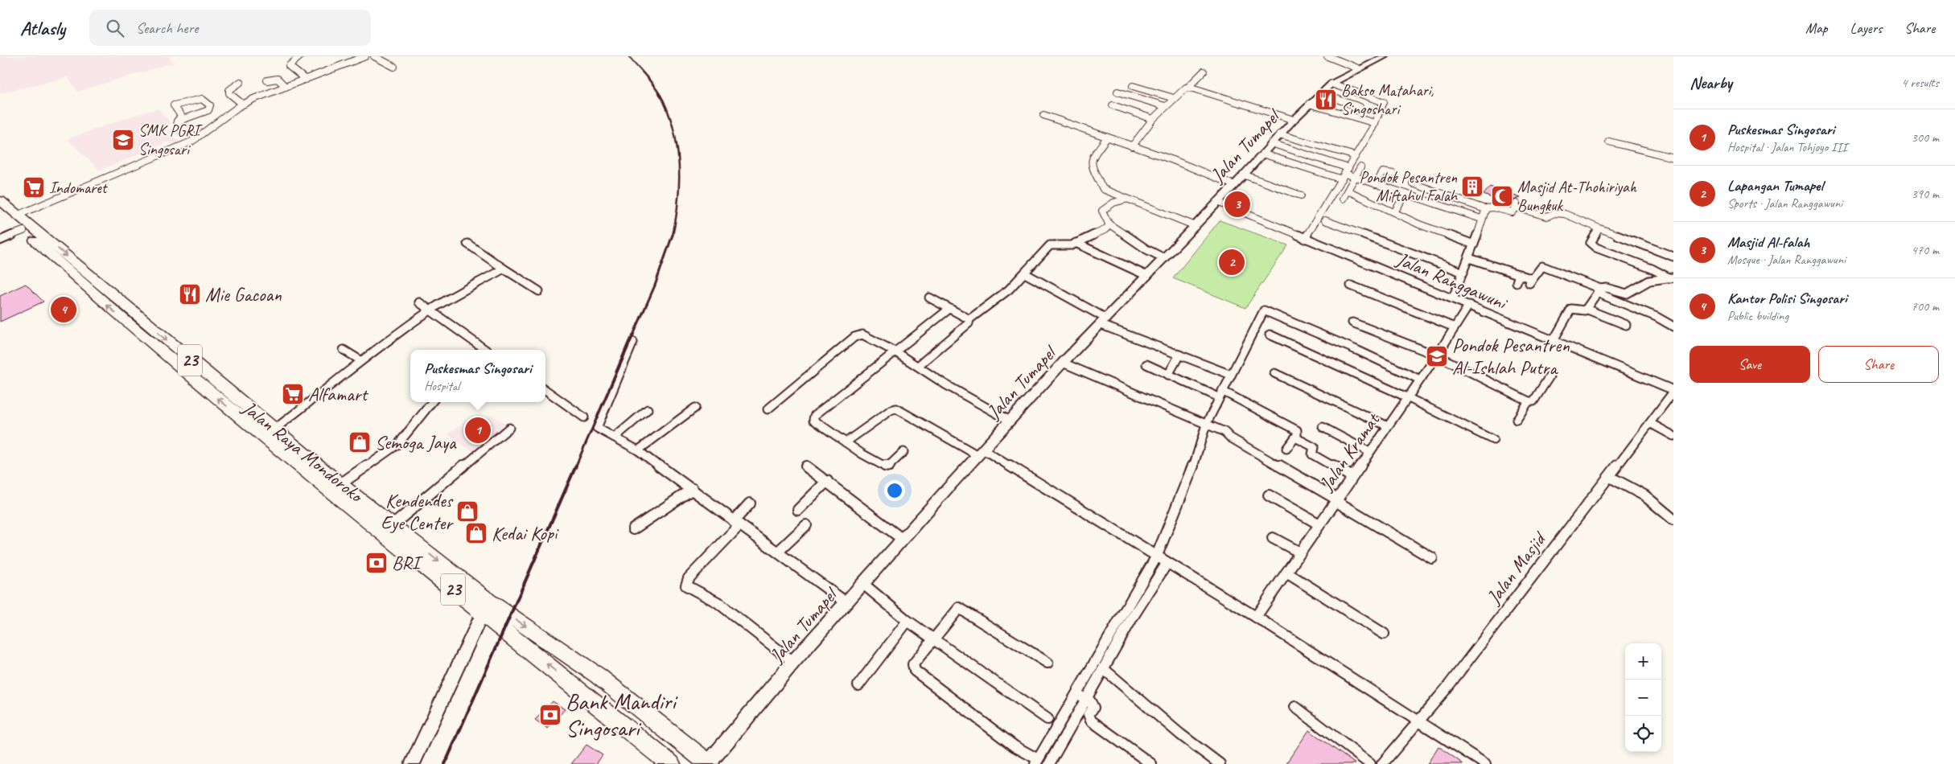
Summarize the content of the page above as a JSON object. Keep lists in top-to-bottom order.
{
  "streets": {
    "highway": ["23", "Jalan Raya Mondoroko"],
    "street": [
      "Jalan Tumapel",
      "Jalan Ranggawuni",
      "Jalan Kramat",
      "Jalan Masjid"
    ]
  },
  "crossings": [
    ["Jalan Tumapel", "Jalan Ranggawuni"],
    ["Jalan Tumapel", "Jalan Raya Mondoroko"],
    ["Jalan Ranggawuni", "Jalan Kramat"],
    ["Jalan Ranggawuni", "Jalan Masjid"]
  ],
  "places": {
    "restaurant": ["Bakso Matahari, Singoshari", "Mie Gacoan"],
    "school or university": ["SMK PGRI Singosari", "Pondok Pesantren Al-Ishlah Putra"],
    "building": ["Pondok Pesantren Miftahul Falah"],
    "supermarket": ["Indomaret", "Alfamart"],
    "mosque": ["Masjid At-Thohiriyah Bungkuk"],
    "shop": ["Semoga Jaya", "Kendendes Eye Center", "Kedai Kopi"],
    "bank": ["BRI", "Bank Mandiri Singosari"]
  },
  "page": {
    "header": "Atlasly",
    "search": "Search here",
    "nav": ["Map", "Layers", "Share"],
    "heading": ["Nearby", "4 results"],
    "list": [
      {
        "mark": "1",
        "name": "Puskesmas Singosari",
        "note": "Hospital · Jalan Tohjoyo III",
        "value": "300 m"
      },
      {
        "mark": "2",
        "name": "Lapangan Tumapel",
        "note": "Sports · Jalan Ranggawuni",
        "value": "390 m"
      },
      {
        "mark": "3",
        "name": "Masjid Al-falah",
        "note": "Mosque · Jalan Ranggawuni",
        "value": "470 m"
      },
      {
        "mark": "4",
        "name": "Kantor Polisi Singosari",
        "note": "Public building",
        "value": "700 m"
      }
    ],
    "pins": [
      "3",
      "2",
      "4",
      "1"
    ],
    "buttons": ["Save", "Share"],
    "popup": ["Puskesmas Singosari", "Hospital"],
    "map_buttons": ["+", "−"]
  }
}
